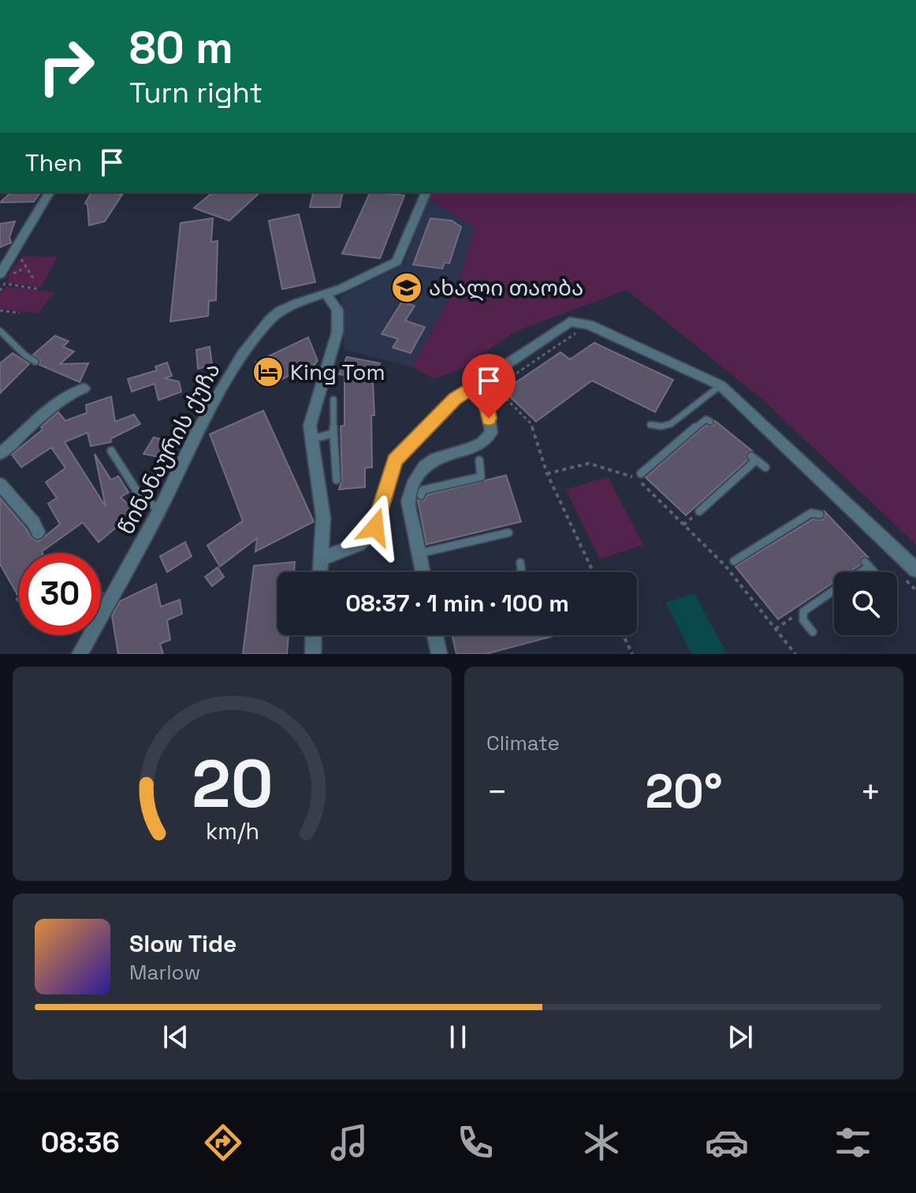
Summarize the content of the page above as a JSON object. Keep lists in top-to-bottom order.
{
  "streets": {
    "street": ["წინანაურის ქუჩა"]
  },
  "places": {
    "school or university": ["ახალი თაობა"],
    "hotel": ["King Tom"]
  },
  "page": {
    "turn": ["80 m", "Turn right"],
    "then": "Then",
    "limit": "30",
    "trip": "08:37 · 1 min · 100 m",
    "tile": "Climate",
    "heat": ["−", "20°", "+"],
    "song": ["Slow Tide", "Marlow"],
    "tabs": "08:36",
    "gauge": ["20", "km/h"]
  }
}
